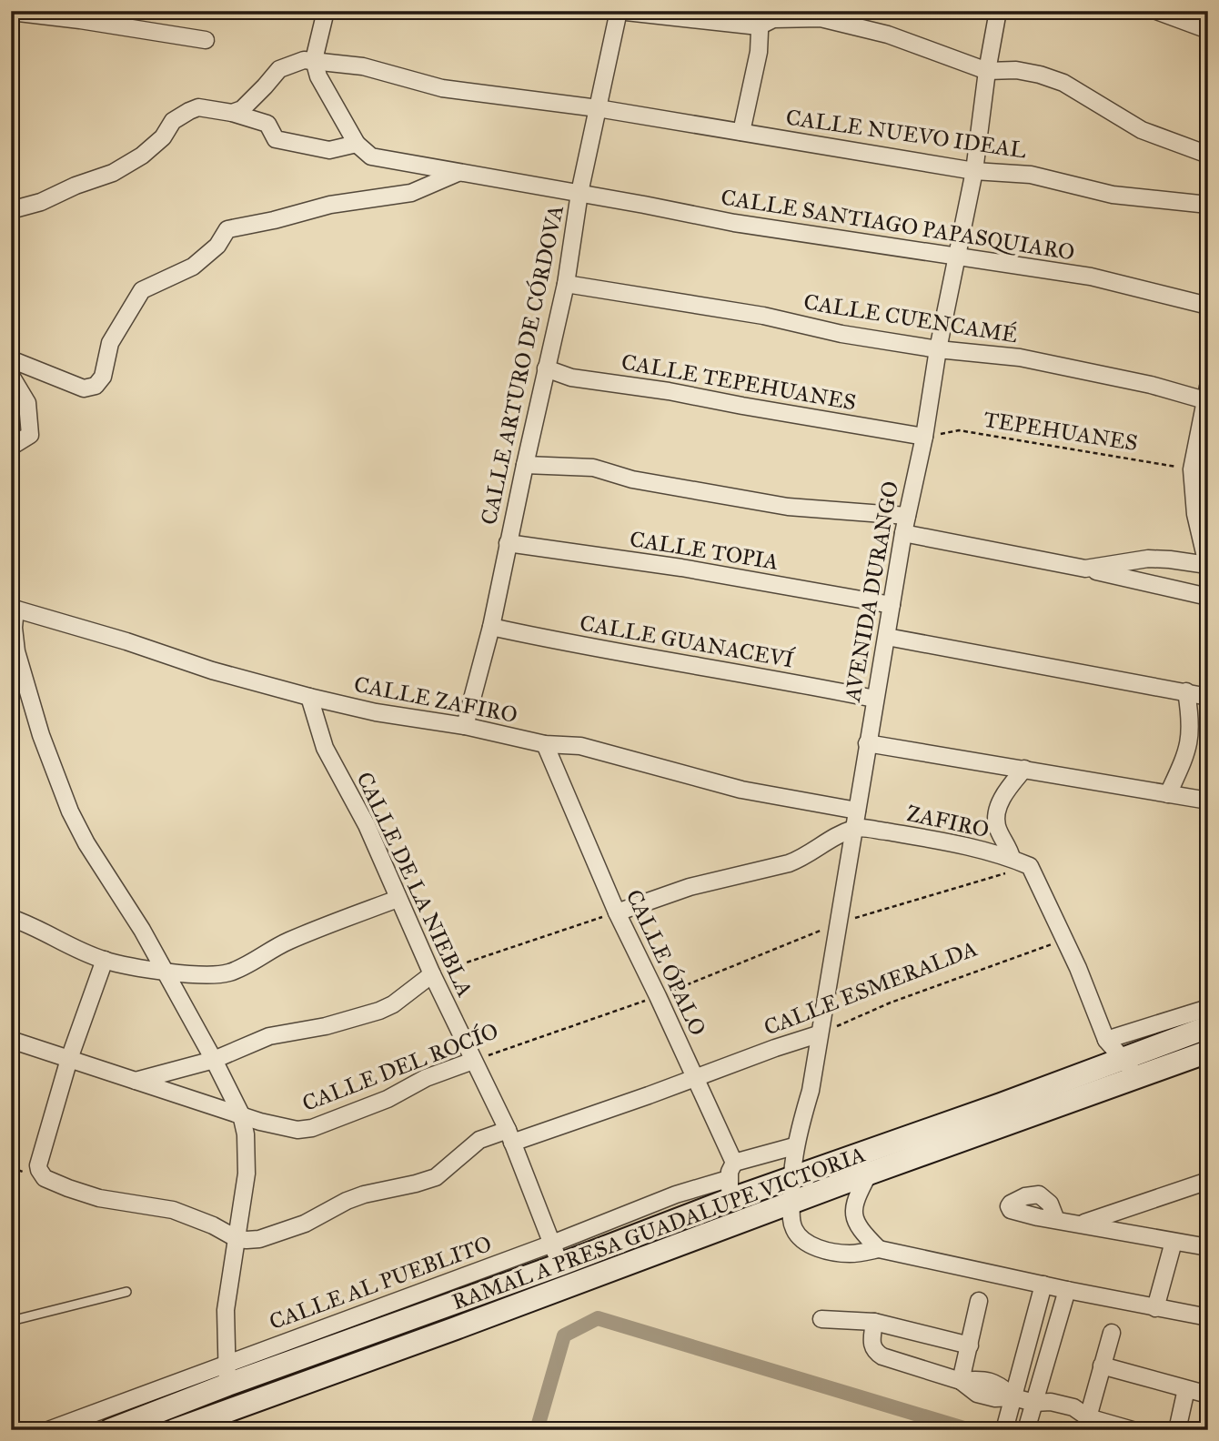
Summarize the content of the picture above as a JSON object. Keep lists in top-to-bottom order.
{
  "streets": {
    "main road": ["RAMAL A PRESA GUADALUPE VICTORIA"],
    "street": [
      "CALLE NUEVO IDEAL",
      "CALLE SANTIAGO PAPASQUIARO",
      "CALLE CUENCAMÉ",
      "CALLE ARTURO DE CÓRDOVA",
      "CALLE TEPEHUANES",
      "CALLE TOPIA",
      "AVENIDA DURANGO",
      "CALLE GUANACEVÍ",
      "CALLE ZAFIRO",
      "ZAFIRO",
      "CALLE DE LA NIEBLA",
      "CALLE ÓPALO",
      "CALLE ESMERALDA",
      "CALLE DEL ROCÍO",
      "CALLE AL PUEBLITO"
    ],
    "path": ["TEPEHUANES"]
  },
  "crossings": [
    ["CALLE NUEVO IDEAL", "CALLE ARTURO DE CÓRDOVA"],
    ["CALLE NUEVO IDEAL", "AVENIDA DURANGO"],
    ["CALLE SANTIAGO PAPASQUIARO", "CALLE ARTURO DE CÓRDOVA"],
    ["CALLE SANTIAGO PAPASQUIARO", "AVENIDA DURANGO"],
    ["CALLE CUENCAMÉ", "CALLE ARTURO DE CÓRDOVA"],
    ["CALLE CUENCAMÉ", "AVENIDA DURANGO"],
    ["CALLE ARTURO DE CÓRDOVA", "CALLE TEPEHUANES"],
    ["CALLE ARTURO DE CÓRDOVA", "CALLE TOPIA"],
    ["CALLE ARTURO DE CÓRDOVA", "CALLE GUANACEVÍ"],
    ["CALLE ARTURO DE CÓRDOVA", "CALLE ZAFIRO"],
    ["CALLE TEPEHUANES", "TEPEHUANES"],
    ["CALLE TEPEHUANES", "AVENIDA DURANGO"],
    ["TEPEHUANES", "AVENIDA DURANGO"],
    ["CALLE TOPIA", "AVENIDA DURANGO"],
    ["AVENIDA DURANGO", "CALLE GUANACEVÍ"],
    ["AVENIDA DURANGO", "CALLE ZAFIRO"],
    ["AVENIDA DURANGO", "ZAFIRO"],
    ["AVENIDA DURANGO", "CALLE ESMERALDA"],
    ["AVENIDA DURANGO", "RAMAL A PRESA GUADALUPE VICTORIA"],
    ["CALLE ZAFIRO", "CALLE DE LA NIEBLA"],
    ["CALLE ZAFIRO", "CALLE ÓPALO"],
    ["ZAFIRO", "CALLE ESMERALDA"],
    ["CALLE DE LA NIEBLA", "CALLE ESMERALDA"],
    ["CALLE DE LA NIEBLA", "CALLE DEL ROCÍO"],
    ["CALLE DE LA NIEBLA", "RAMAL A PRESA GUADALUPE VICTORIA"],
    ["CALLE DE LA NIEBLA", "CALLE AL PUEBLITO"],
    ["CALLE ÓPALO", "CALLE ESMERALDA"],
    ["CALLE ÓPALO", "CALLE DEL ROCÍO"],
    ["RAMAL A PRESA GUADALUPE VICTORIA", "CALLE AL PUEBLITO"]
  ]
}
